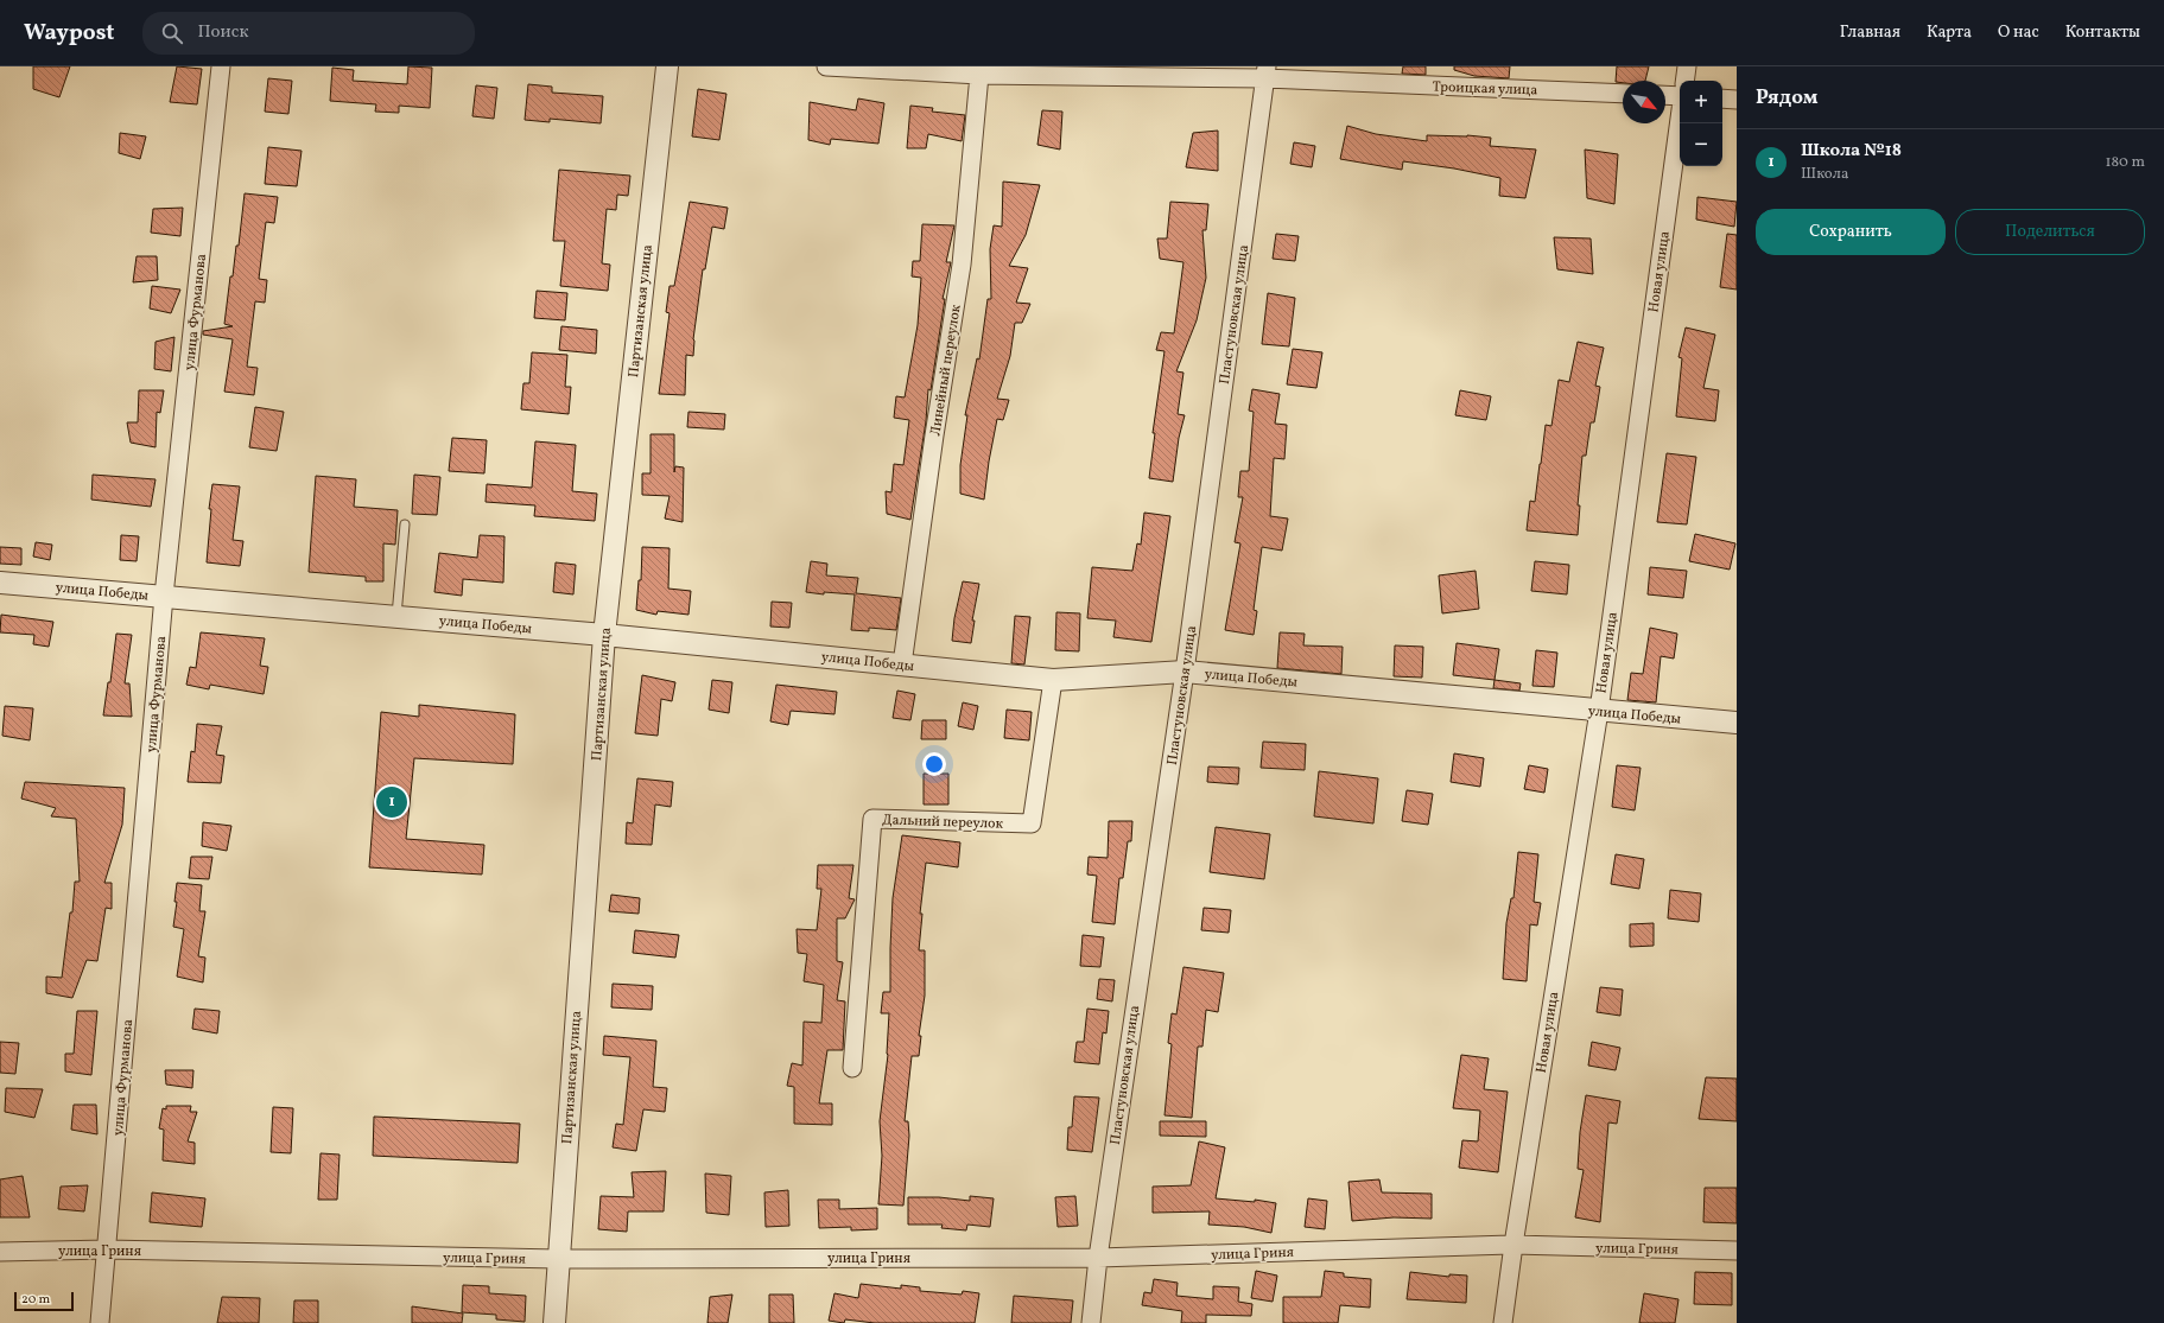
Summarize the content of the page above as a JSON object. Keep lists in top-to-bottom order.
{
  "streets": {
    "street": [
      "Троицкая улица",
      "Новая улица",
      "Партизанская улица",
      "улица Фурманова",
      "Пластуновская улица",
      "Линейный переулок",
      "улица Победы",
      "Дальний переулок",
      "улица Гриня"
    ]
  },
  "crossings": [
    ["Троицкая улица", "Пластуновская улица"],
    ["Троицкая улица", "Линейный переулок"],
    ["Новая улица", "улица Победы"],
    ["Новая улица", "улица Гриня"],
    ["Партизанская улица", "улица Победы"],
    ["Партизанская улица", "улица Гриня"],
    ["улица Фурманова", "улица Победы"],
    ["улица Фурманова", "улица Гриня"],
    ["Пластуновская улица", "улица Победы"],
    ["Пластуновская улица", "улица Гриня"],
    ["Линейный переулок", "улица Победы"],
    ["улица Победы", "Дальний переулок"]
  ],
  "scale_bar": "20 m",
  "north": "bottom right",
  "page": {
    "header": "Waypost",
    "search": "Поиск",
    "nav": [
      "Главная",
      "Карта",
      "О нас",
      "Контакты"
    ],
    "heading": "Рядом",
    "map_buttons": ["+", "−"],
    "list": [
      {
        "mark": "1",
        "name": "Школа №18",
        "note": "Школа",
        "value": "180 m"
      }
    ],
    "buttons": ["Сохранить", "Поделиться"],
    "pins": "1",
    "scale": "20 m"
  }
}
